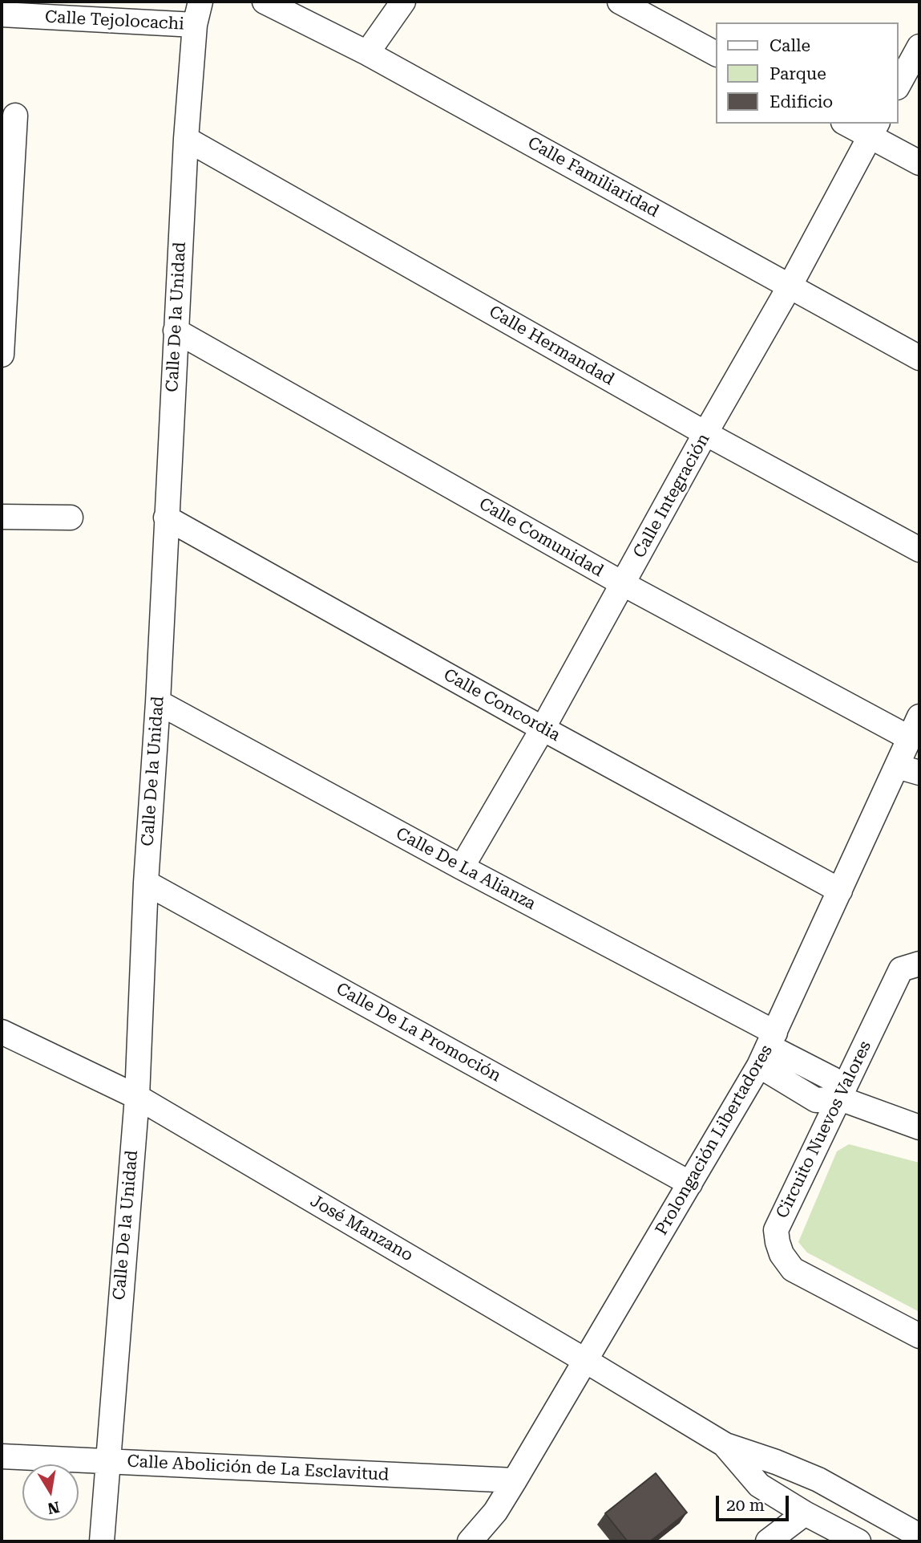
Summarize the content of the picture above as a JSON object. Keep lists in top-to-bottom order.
{
  "streets": {
    "street": [
      "Calle Tejolocachi",
      "Calle Familiaridad",
      "Calle De la Unidad",
      "Calle Hermandad",
      "Calle Integración",
      "Calle Comunidad",
      "Calle Concordia",
      "Calle De La Alianza",
      "Calle De La Promoción",
      "Circuito Nuevos Valores",
      "Prolongación Libertadores",
      "José Manzano",
      "Calle Abolición de La Esclavitud"
    ]
  },
  "crossings": [
    ["Calle Tejolocachi", "Calle De la Unidad"],
    ["Calle Familiaridad", "Calle Integración"],
    ["Calle De la Unidad", "Calle Hermandad"],
    ["Calle De la Unidad", "Calle Comunidad"],
    ["Calle De la Unidad", "Calle Concordia"],
    ["Calle De la Unidad", "Calle De La Alianza"],
    ["Calle De la Unidad", "Calle De La Promoción"],
    ["Calle De la Unidad", "José Manzano"],
    ["Calle De la Unidad", "Calle Abolición de La Esclavitud"],
    ["Calle Hermandad", "Calle Integración"],
    ["Calle Integración", "Calle Comunidad"],
    ["Calle Integración", "Calle Concordia"],
    ["Calle Integración", "Calle De La Alianza"],
    ["Calle Comunidad", "Prolongación Libertadores"],
    ["Calle Concordia", "Prolongación Libertadores"],
    ["Calle De La Alianza", "Circuito Nuevos Valores"],
    ["Calle De La Alianza", "Prolongación Libertadores"],
    ["Calle De La Promoción", "Prolongación Libertadores"],
    ["Prolongación Libertadores", "José Manzano"],
    ["Prolongación Libertadores", "Calle Abolición de La Esclavitud"]
  ],
  "legend": ["Calle", "Parque", "Edificio"],
  "scale_bar": "20 m",
  "north": "bottom"
}
